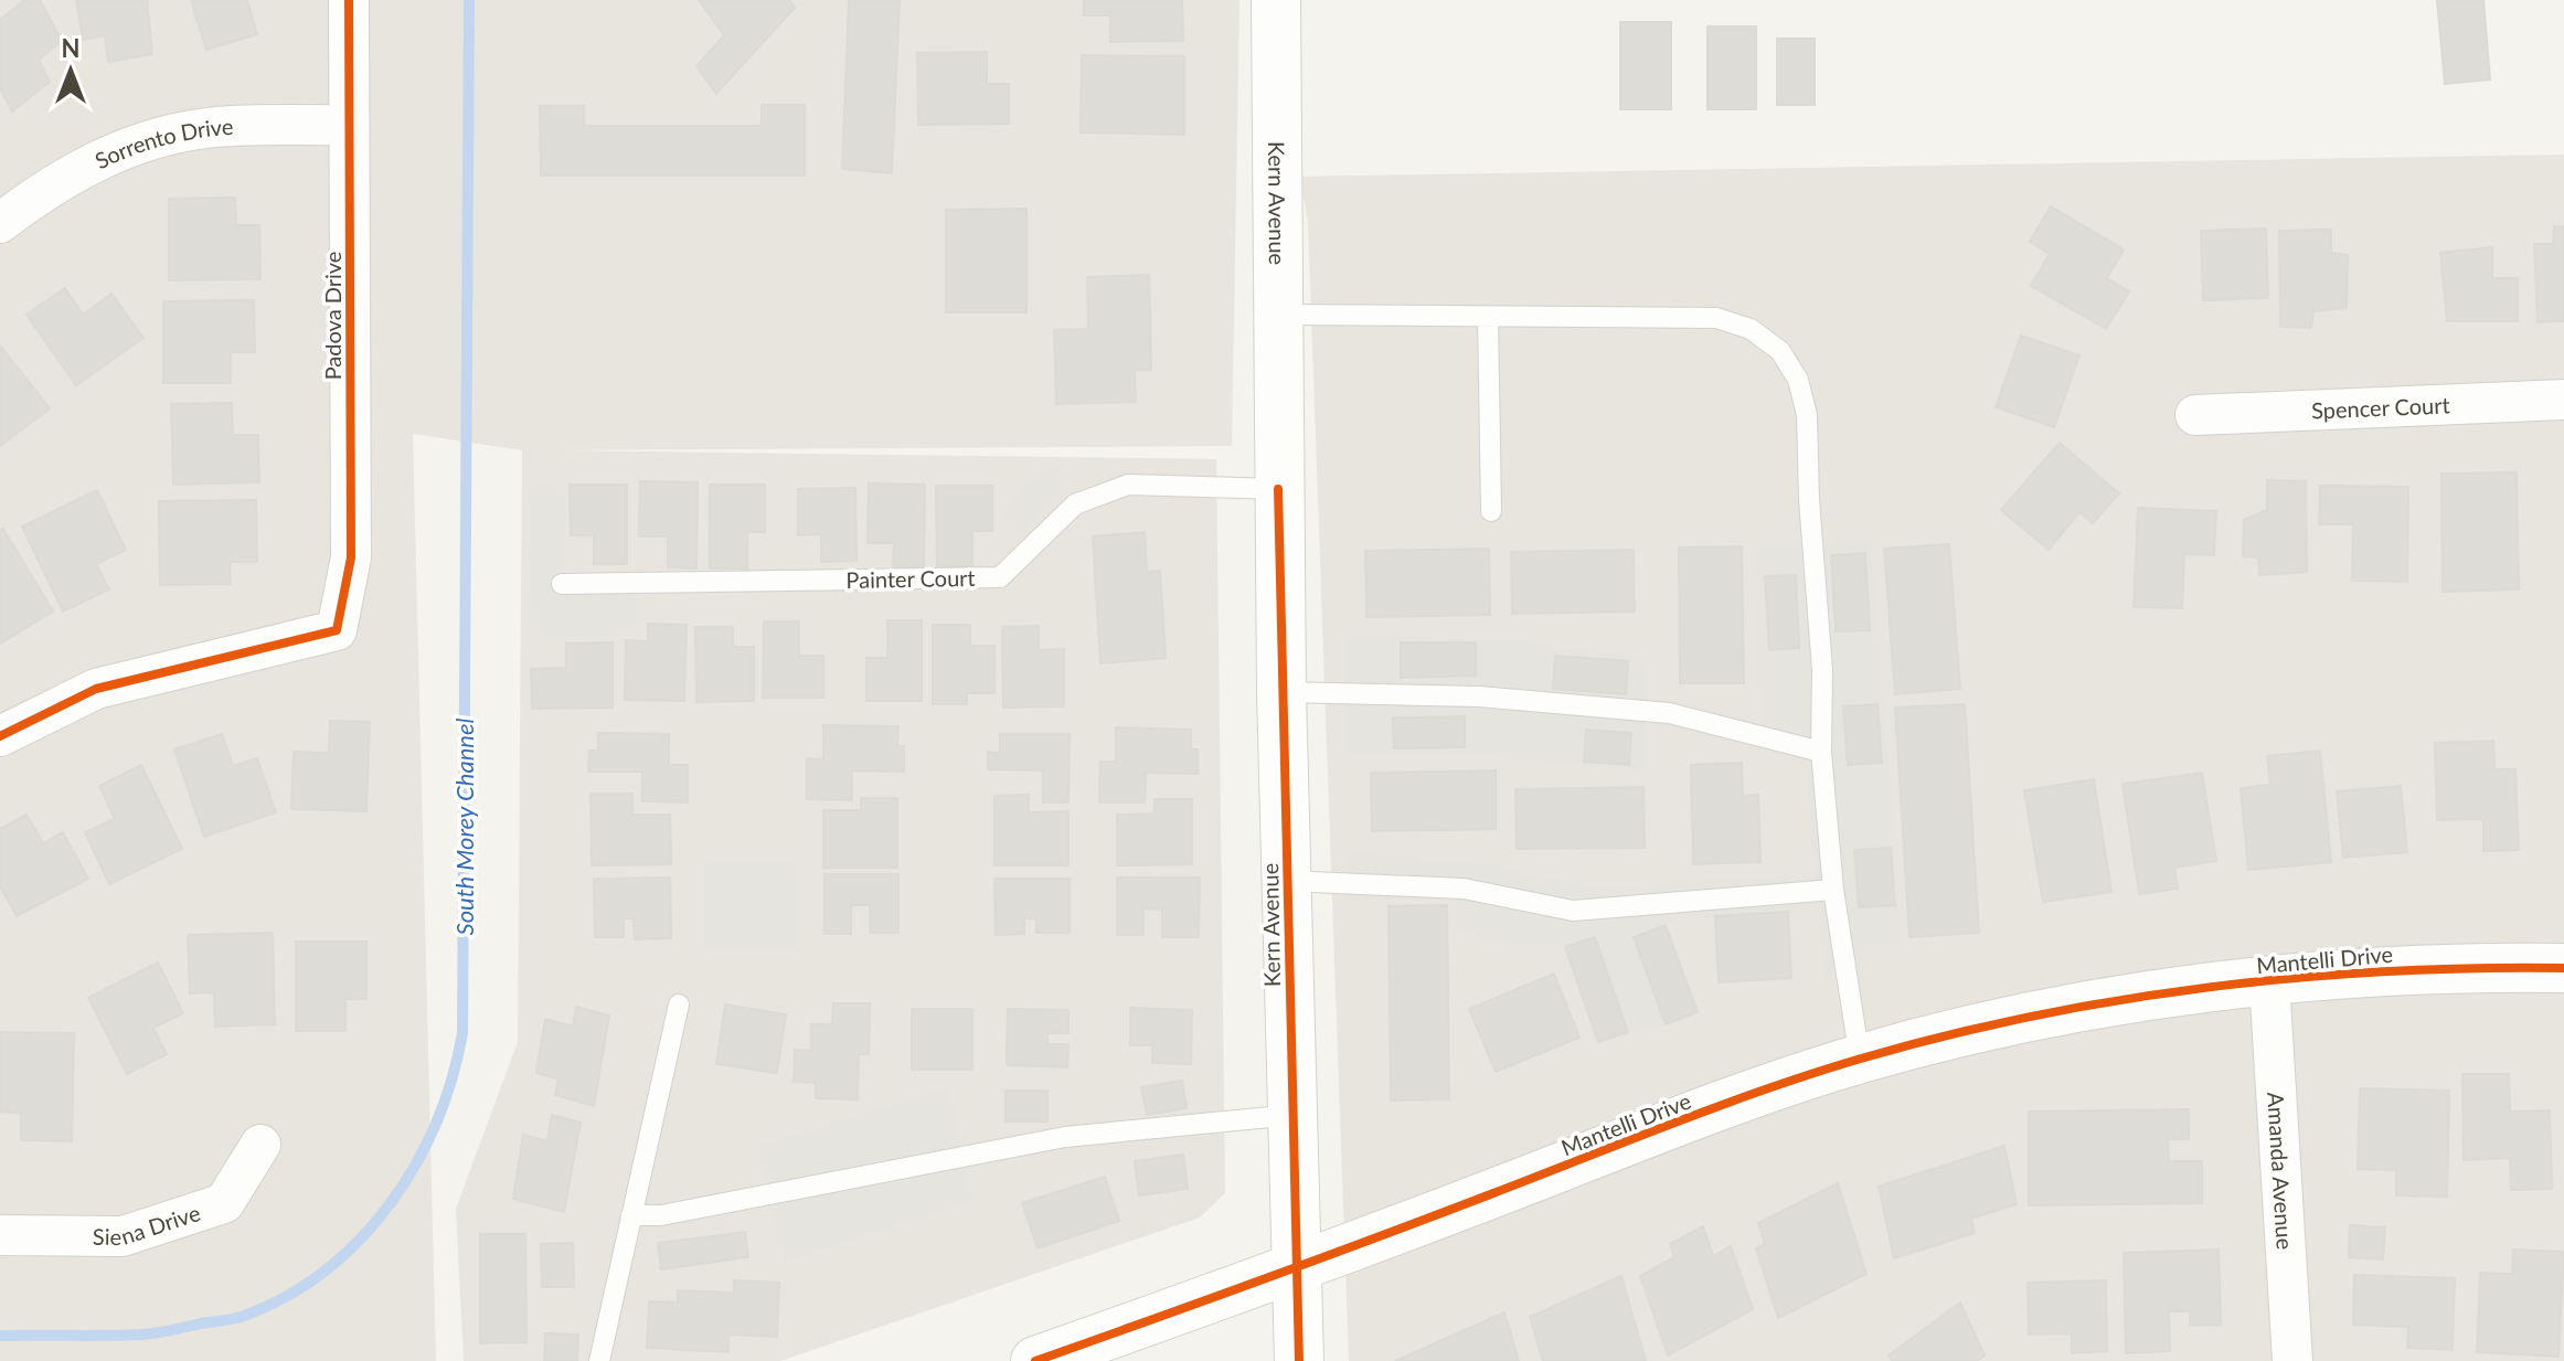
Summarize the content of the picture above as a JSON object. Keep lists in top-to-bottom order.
{
  "streets": {
    "street": [
      "Sorrento Drive",
      "Kern Avenue",
      "Padova Drive",
      "Spencer Court",
      "Mantelli Drive",
      "Amanda Avenue",
      "Siena Drive"
    ],
    "lane": ["Painter Court"]
  },
  "crossings": [
    ["Sorrento Drive", "Padova Drive"],
    ["Kern Avenue", "Painter Court"],
    ["Kern Avenue", "Mantelli Drive"],
    ["Mantelli Drive", "Amanda Avenue"]
  ],
  "water": ["South Morey Channel"],
  "north": "top"
}
